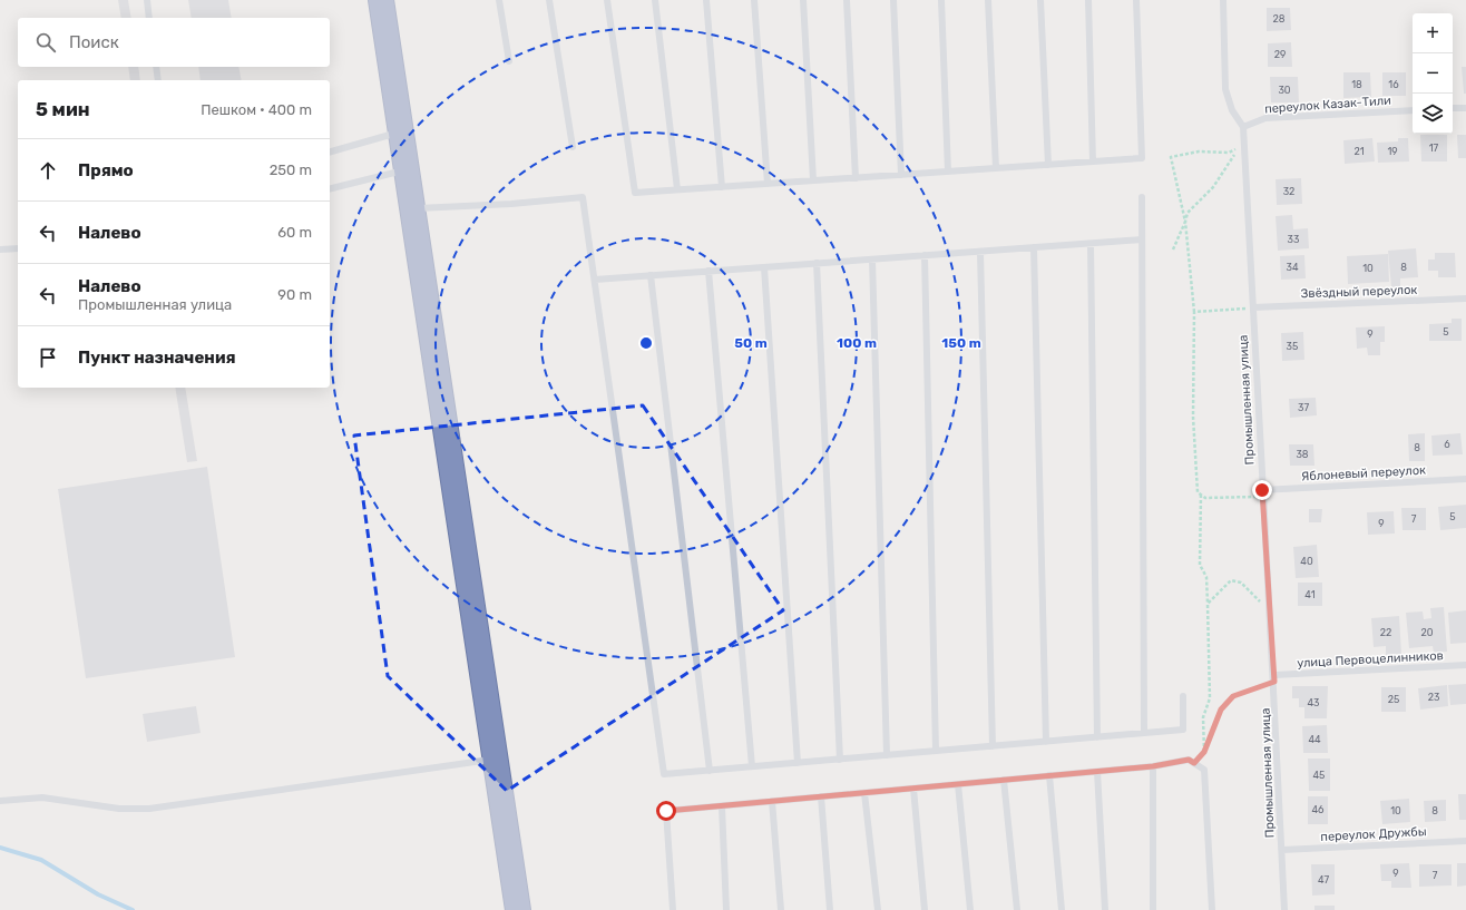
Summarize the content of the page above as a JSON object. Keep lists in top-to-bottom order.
{
  "streets": {
    "lane": [
      "переулок Казак-Тили",
      "Звёздный переулок",
      "Промышленная улица",
      "Яблоневый переулок",
      "улица Первоцелинников",
      "переулок Дружбы"
    ]
  },
  "crossings": [
    ["переулок Казак-Тили", "Промышленная улица"],
    ["Звёздный переулок", "Промышленная улица"],
    ["Промышленная улица", "Яблоневый переулок"],
    ["Промышленная улица", "улица Первоцелинников"],
    ["Промышленная улица", "переулок Дружбы"]
  ],
  "house_numbers": [
    "28",
    "29",
    "18",
    "16",
    "30",
    "17",
    "21",
    "19",
    "32",
    "33",
    "34",
    "8",
    "10",
    "5",
    "9",
    "35",
    "37",
    "6",
    "8",
    "38",
    "5",
    "7",
    "9",
    "40",
    "41",
    "22",
    "20",
    "23",
    "25",
    "43",
    "44",
    "45",
    "46",
    "10",
    "8",
    "9",
    "7",
    "47"
  ],
  "page": {
    "map_buttons": ["+", "−"],
    "search": "Поиск",
    "heading": ["5 мин", "Пешком · 400 m"],
    "list": [
      ["Прямо", "250 m"],
      ["Налево", "60 m"],
      ["Налево", "Промышленная улица", "90 m"],
      "Пункт назначения"
    ]
  },
  "rings": ["50 m", "100 m", "150 m"]
}
